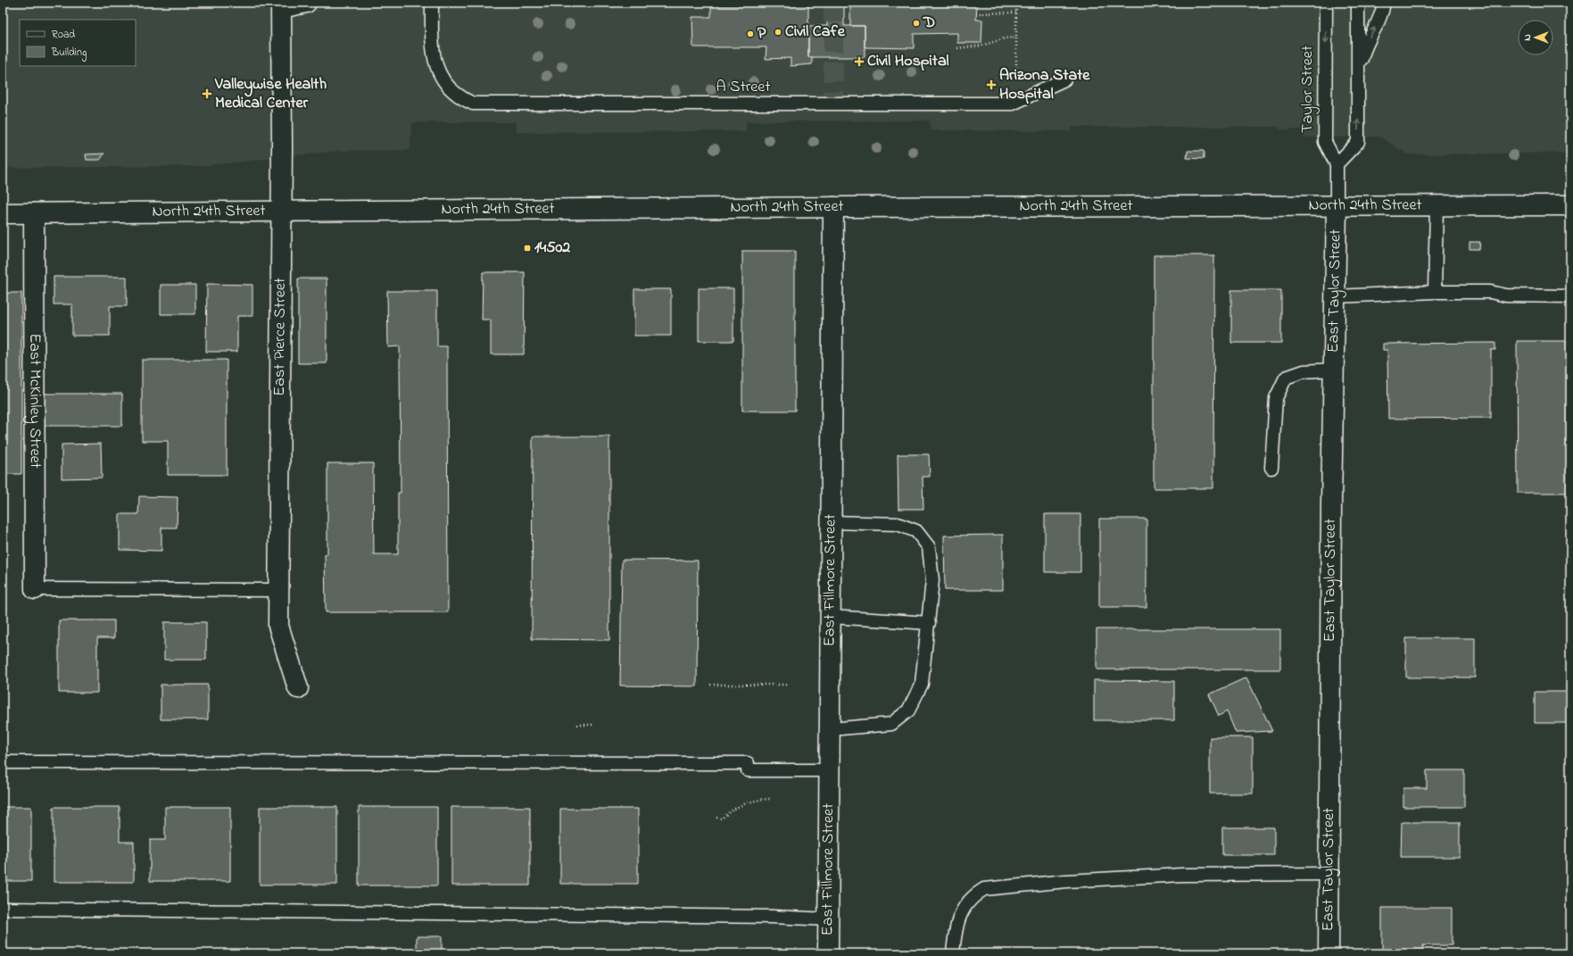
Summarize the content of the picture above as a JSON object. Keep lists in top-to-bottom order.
{
  "streets": {
    "street": [
      "North 24th Street",
      "East Taylor Street",
      "East Pierce Street",
      "East McKinley Street",
      "East Fillmore Street"
    ],
    "lane": ["A Street", "Taylor Street"]
  },
  "crossings": [
    ["North 24th Street", "East Taylor Street"],
    ["North 24th Street", "East Pierce Street"],
    ["North 24th Street", "East McKinley Street"],
    ["North 24th Street", "East Fillmore Street"]
  ],
  "places": {
    "other": ["D", "Civil Cafe", "P"],
    "health": ["Civil Hospital", "Arizona State Hospital", "Valleywise Health Medical Center"],
    "transit": ["14502"]
  },
  "legend": ["Road", "Building"],
  "north": "left"
}
